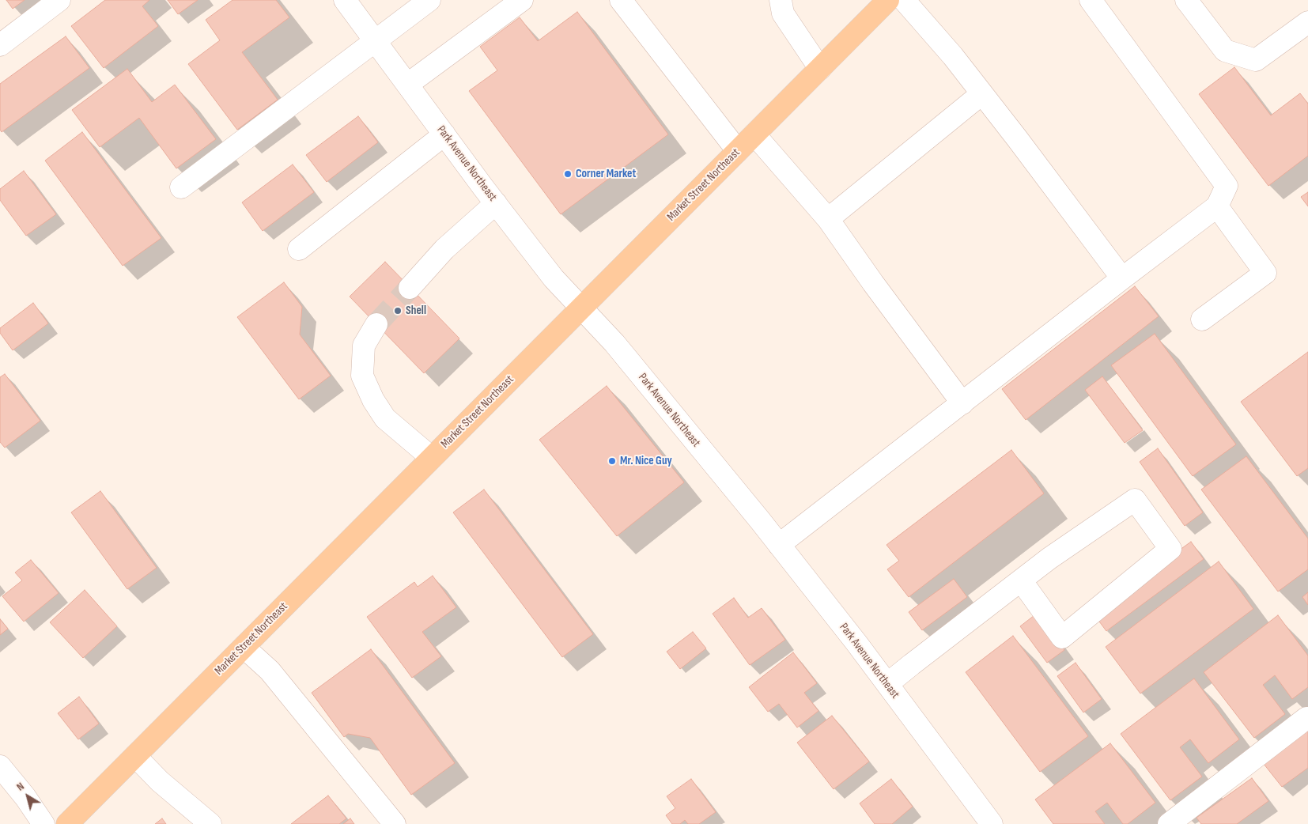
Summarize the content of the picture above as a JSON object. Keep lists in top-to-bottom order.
{
  "streets": {
    "main road": ["Market Street Northeast"],
    "street": ["Park Avenue Northeast"]
  },
  "crossings": [
    ["Park Avenue Northeast", "Market Street Northeast"]
  ],
  "places": ["Corner Market", "Shell", "Mr. Nice Guy"],
  "north": "top left"
}
